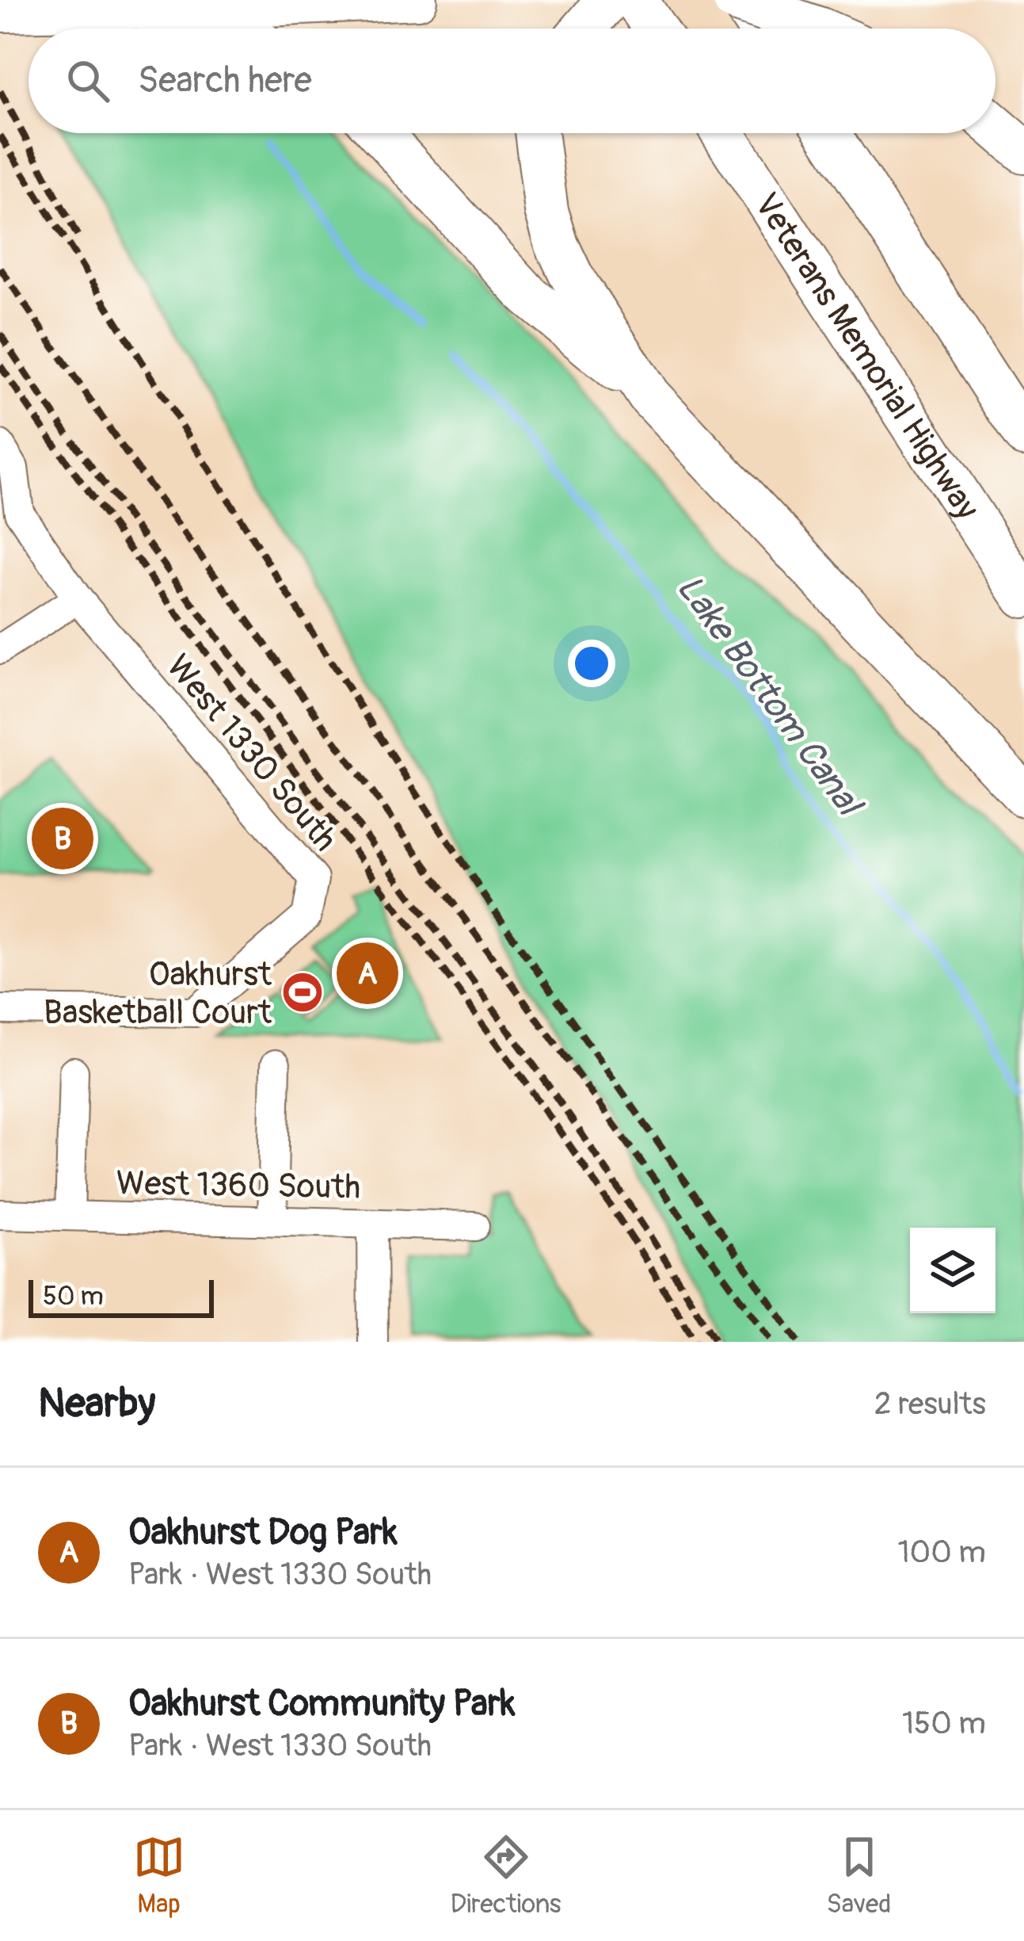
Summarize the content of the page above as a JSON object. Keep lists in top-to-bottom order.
{
  "streets": {
    "highway": ["Veterans Memorial Highway"],
    "street": ["West 1330 South", "West 1360 South"]
  },
  "water": ["Lake Bottom Canal"],
  "places": {
    "sports": ["Oakhurst Basketball Court"]
  },
  "scale_bar": "50 m",
  "page": {
    "search": "Search here",
    "pins": ["B", "A"],
    "scale": "50 m",
    "heading": ["Nearby", "2 results"],
    "list": [
      {
        "mark": "A",
        "name": "Oakhurst Dog Park",
        "note": "Park · West 1330 South",
        "value": "100 m"
      },
      {
        "mark": "B",
        "name": "Oakhurst Community Park",
        "note": "Park · West 1330 South",
        "value": "150 m"
      }
    ],
    "nav": ["Map", "Directions", "Saved"]
  }
}
